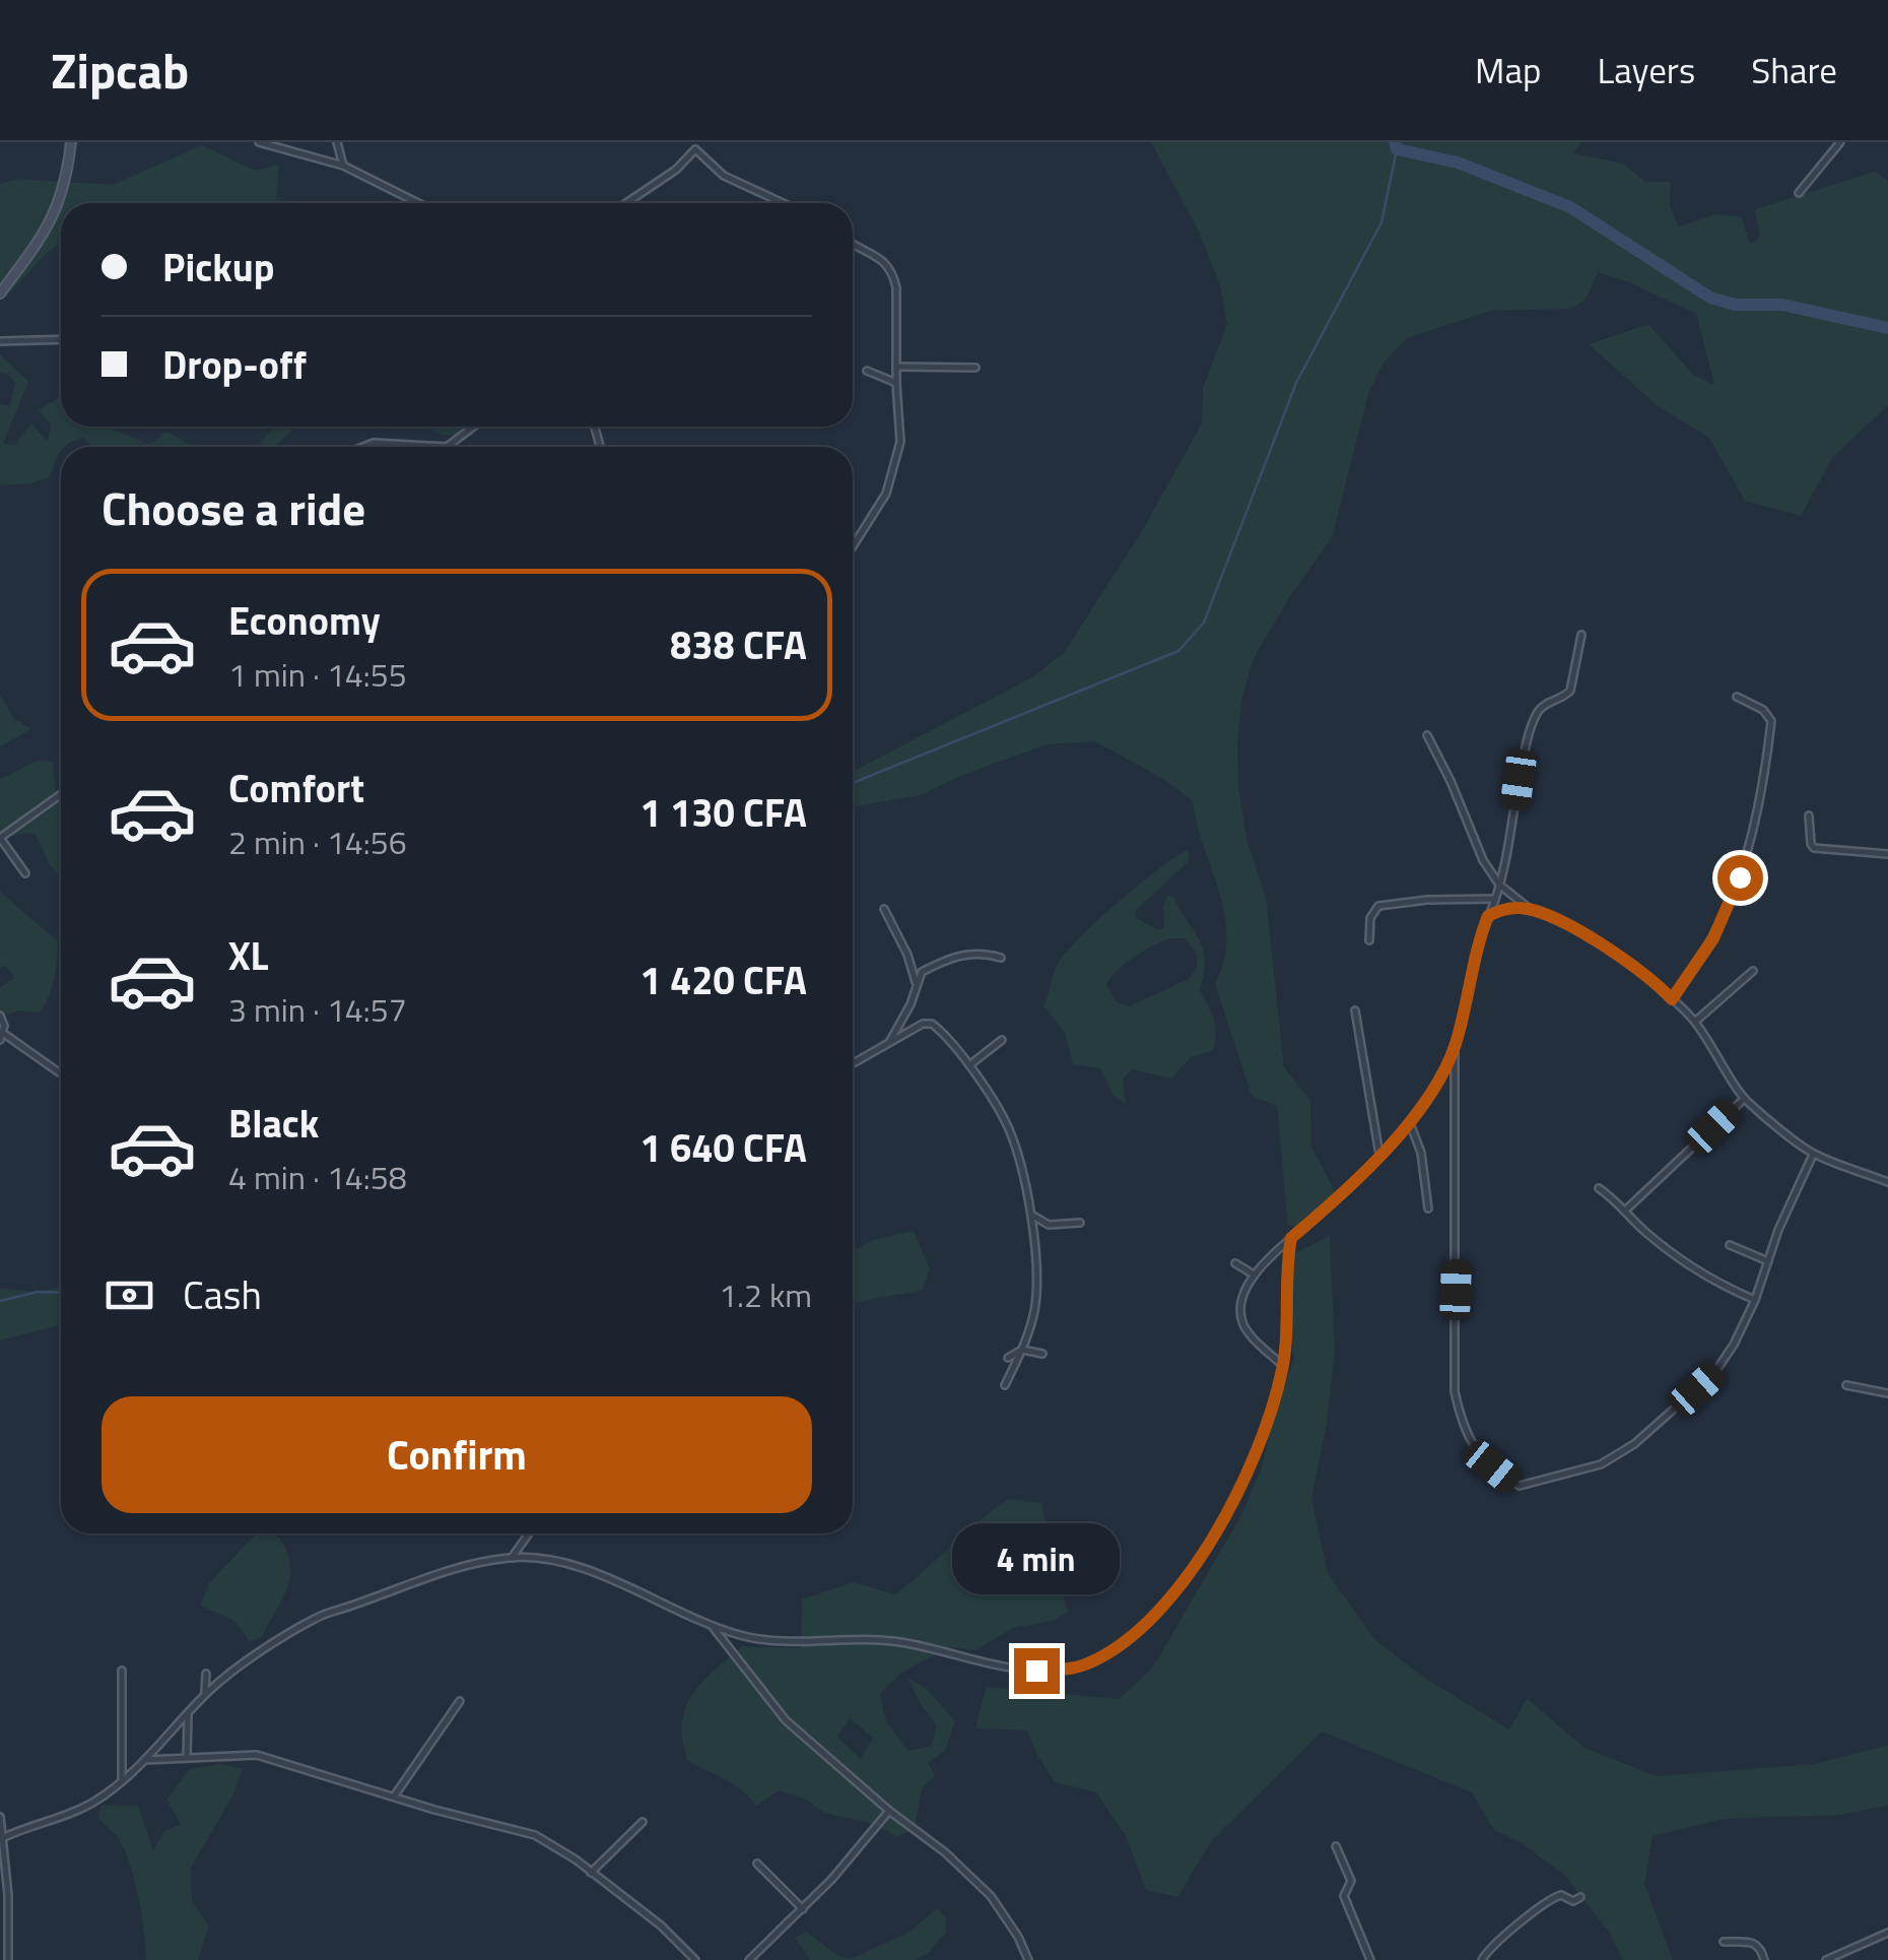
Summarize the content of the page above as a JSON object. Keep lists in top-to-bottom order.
{
  "page": {
    "header": "Zipcab",
    "nav": ["Map", "Layers", "Share"],
    "banner": ["Pickup", "Drop-off"],
    "heading": "Choose a ride",
    "list": [
      {
        "name": "Economy",
        "note": "1 min · 14:55",
        "value": "838 CFA"
      },
      {
        "name": "Comfort",
        "note": "2 min · 14:56",
        "value": "1 130 CFA"
      },
      {
        "name": "XL",
        "note": "3 min · 14:57",
        "value": "1 420 CFA"
      },
      {
        "name": "Black",
        "note": "4 min · 14:58",
        "value": "1 640 CFA"
      }
    ],
    "pay": ["Cash", "1.2 km"],
    "buttons": "Confirm",
    "bubble": "4 min"
  }
}
